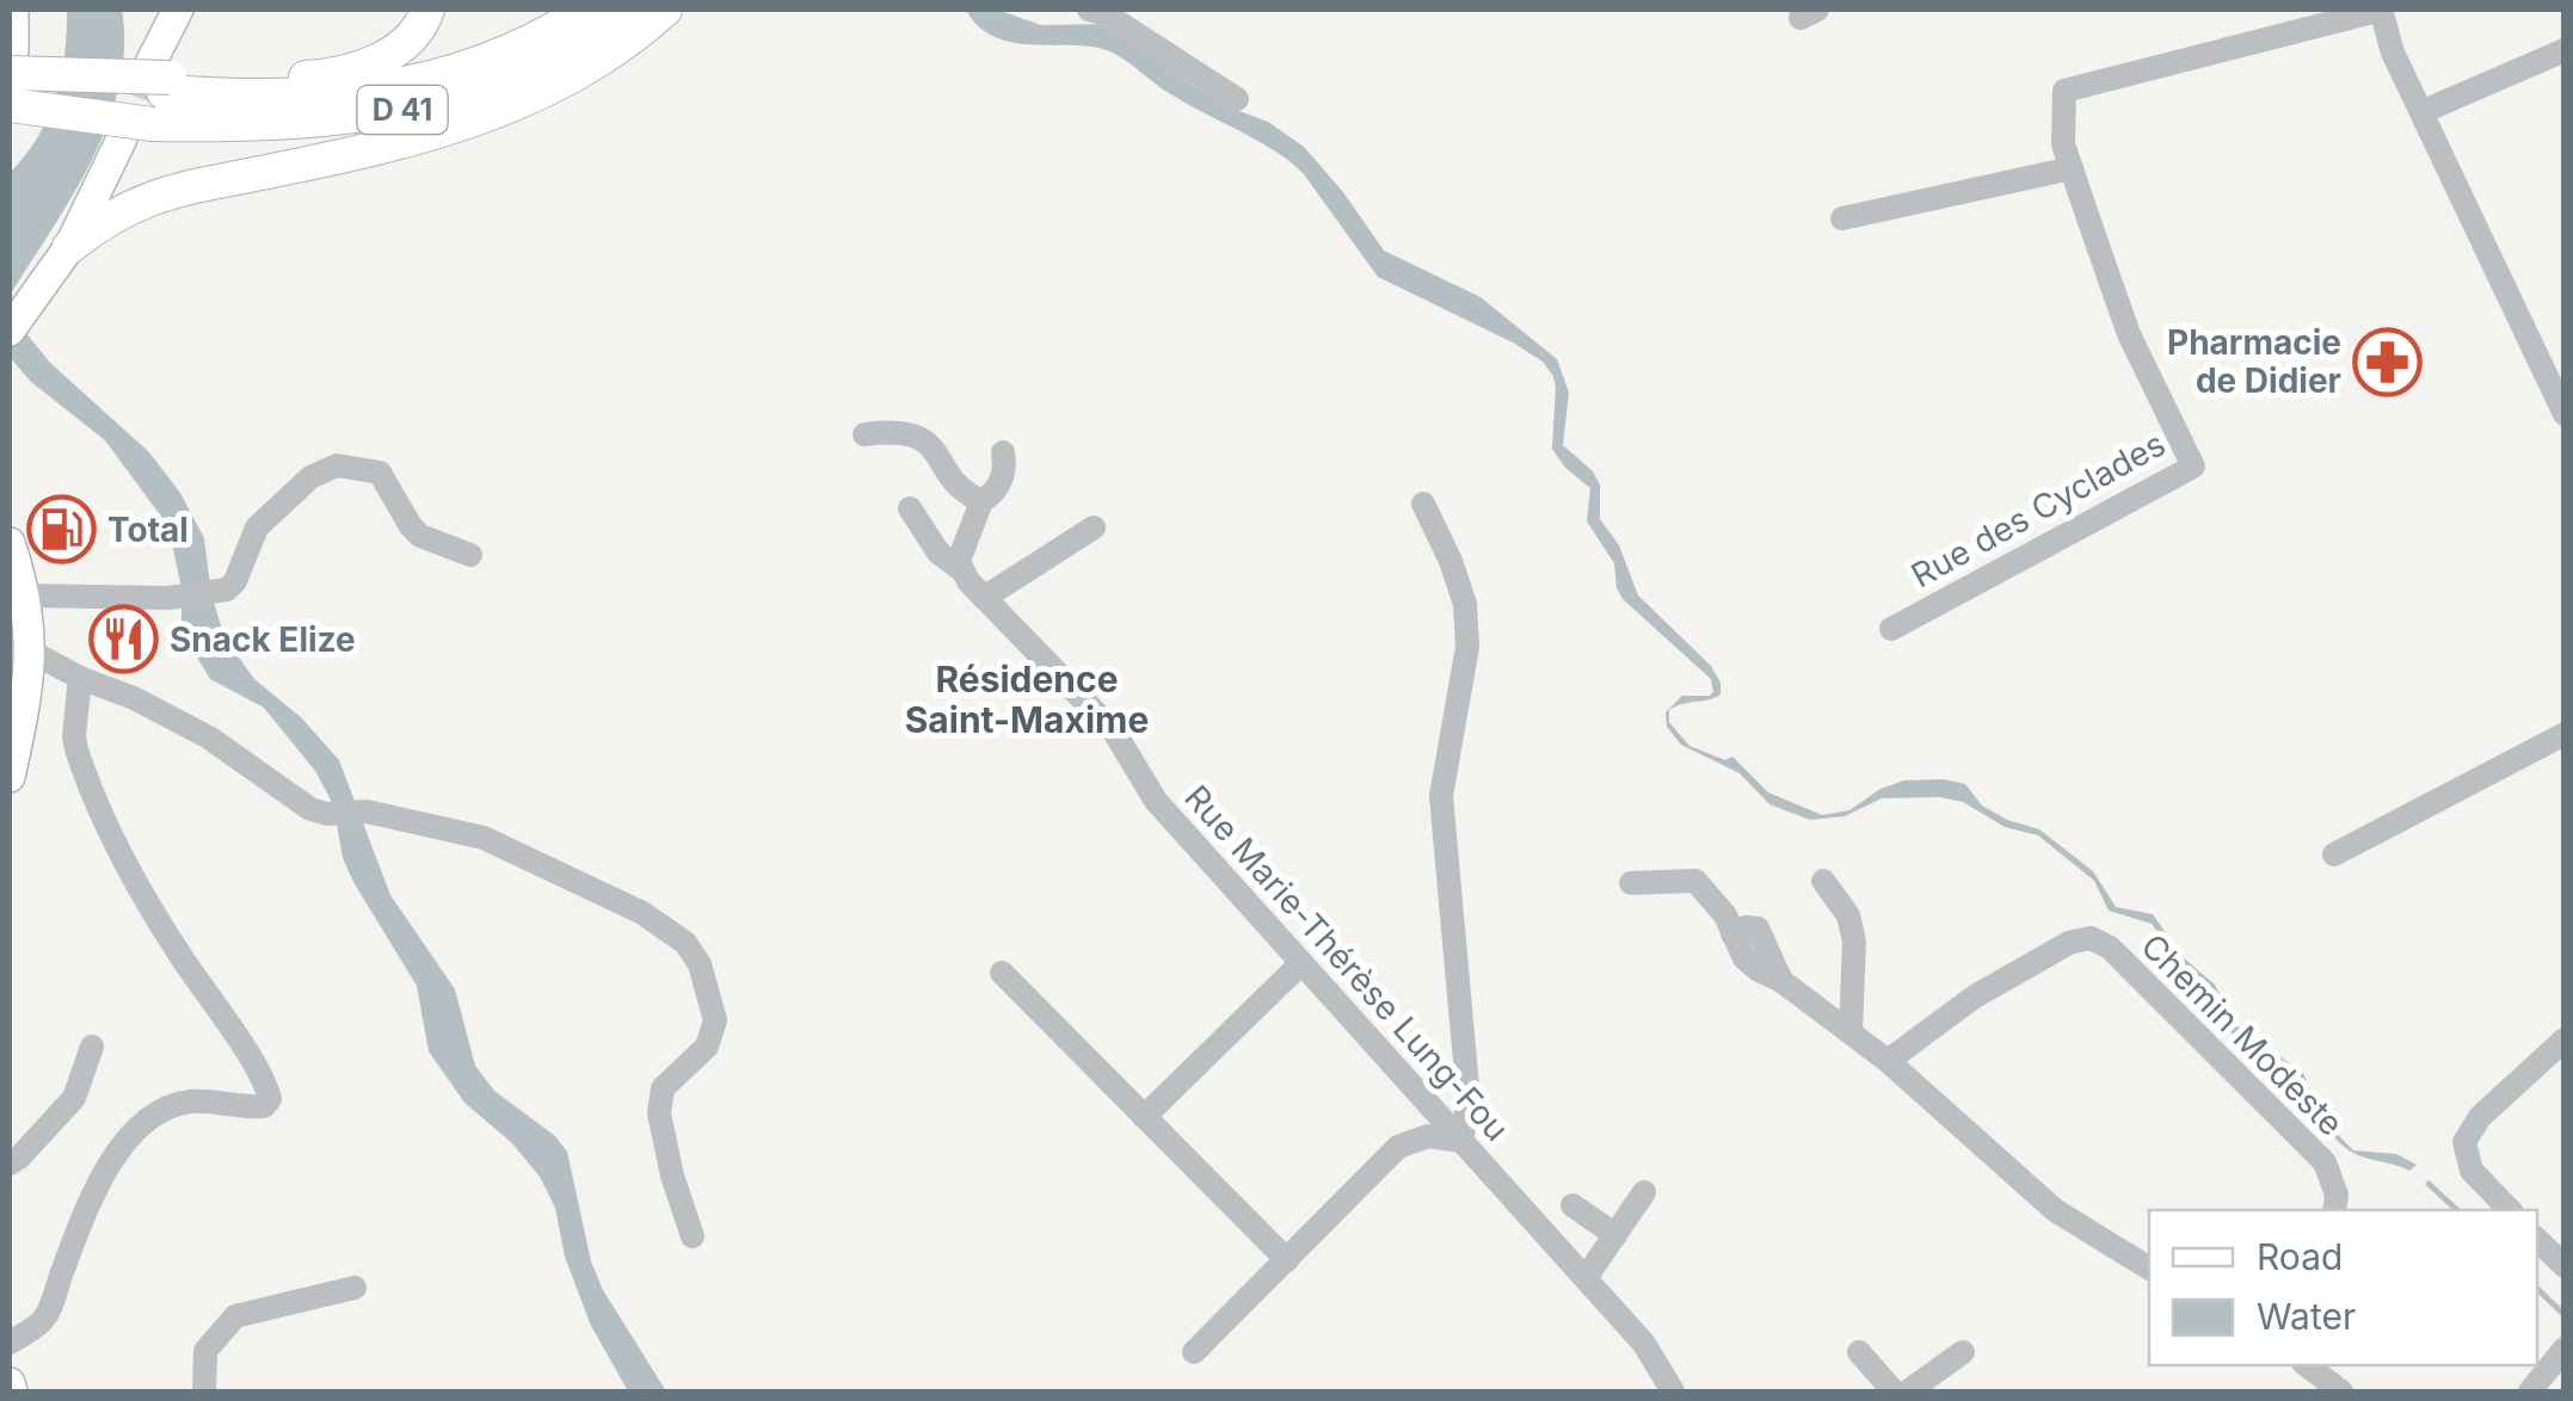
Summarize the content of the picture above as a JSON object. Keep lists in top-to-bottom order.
{
  "streets": {
    "highway": ["D 41"],
    "street": ["Rue des Cyclades", "Rue Marie-Thérèse Lung-Fou", "Chemin Modeste"]
  },
  "districts": ["Résidence Saint-Maxime"],
  "places": {
    "pharmacy": ["Pharmacie de Didier"],
    "fuel station": ["Total"],
    "restaurant": ["Snack Elize"]
  },
  "legend": ["Road", "Water"]
}
